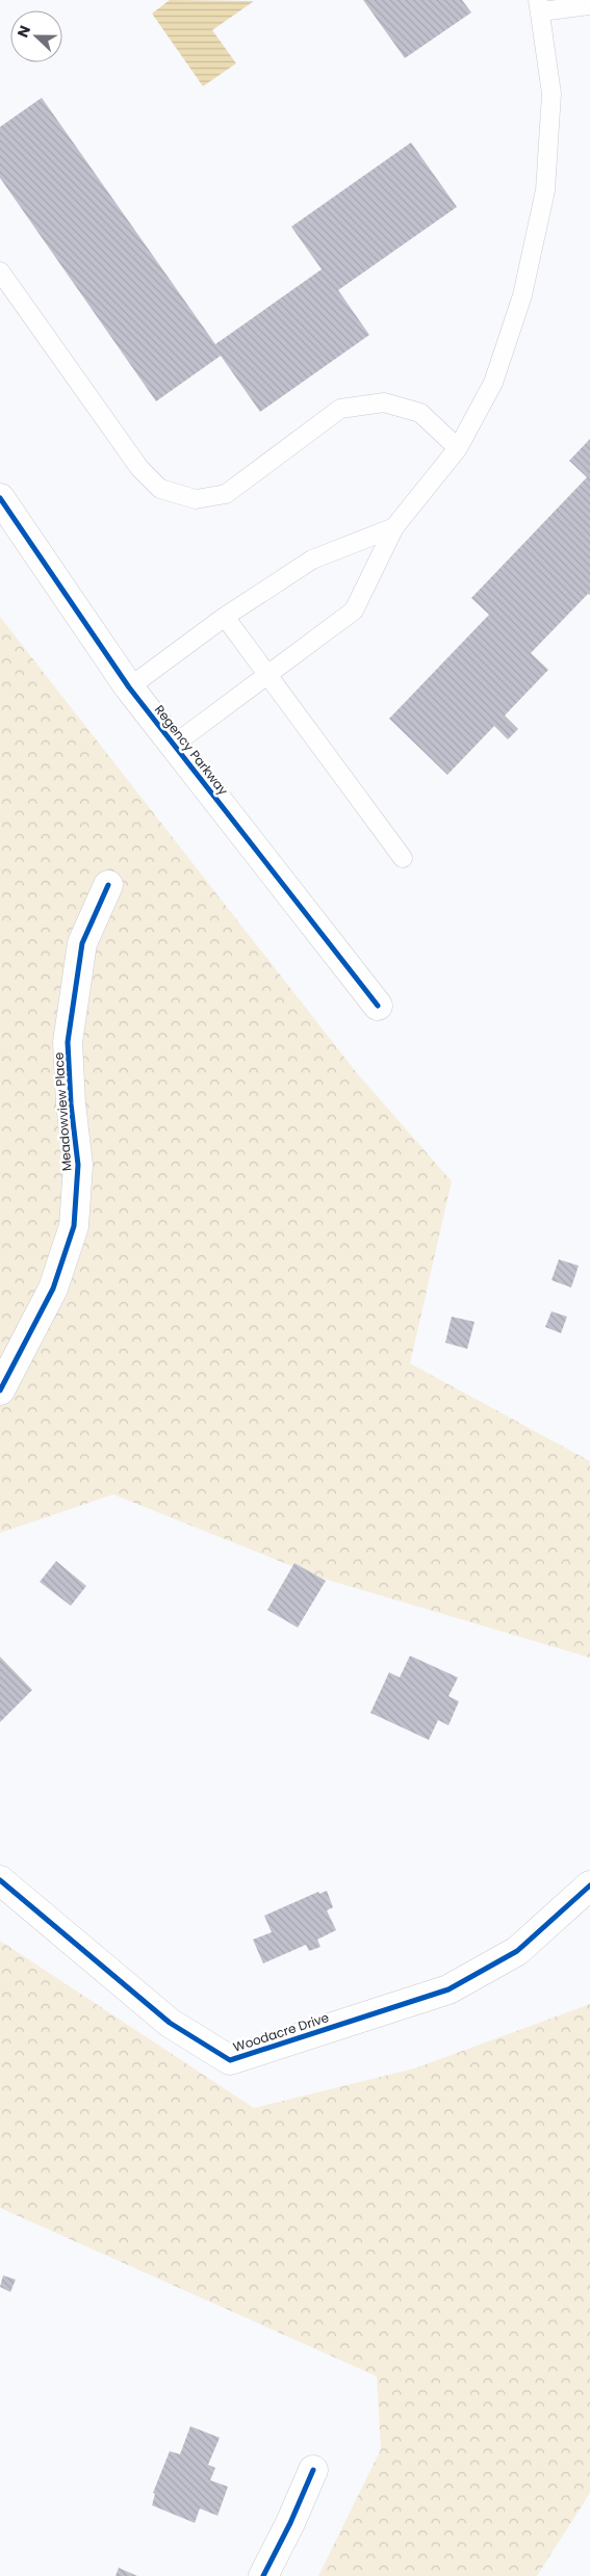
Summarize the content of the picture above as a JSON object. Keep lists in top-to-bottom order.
{
  "streets": {
    "street": ["Regency Parkway", "Meadowview Place", "Woodacre Drive"]
  },
  "north": "left"
}
